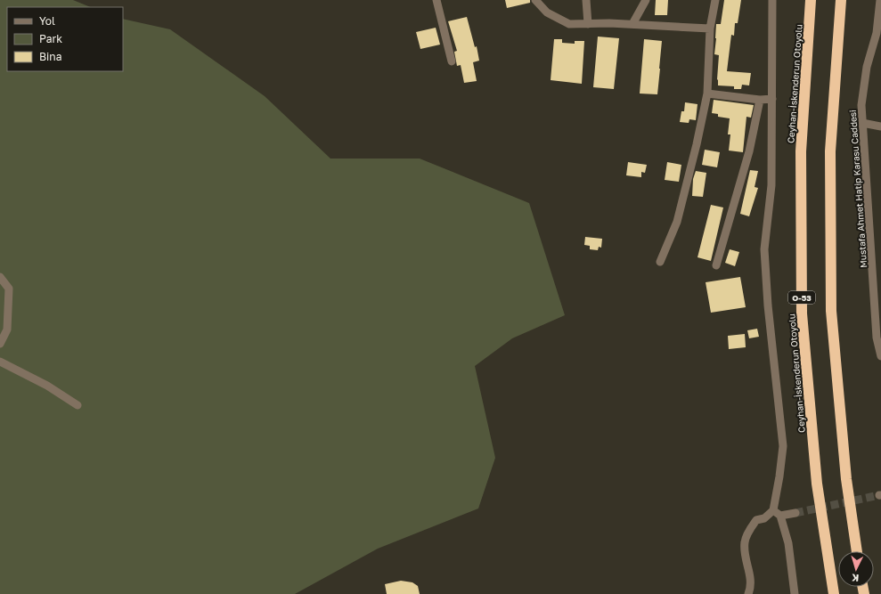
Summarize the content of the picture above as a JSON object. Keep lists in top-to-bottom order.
{
  "streets": {
    "highway": ["Ceyhan-İskenderun Otoyolu", "O-53"],
    "street": ["Mustafa Ahmet Hatip Karasu Caddesi"]
  },
  "legend": ["Yol", "Park", "Bina"],
  "north": "bottom"
}
